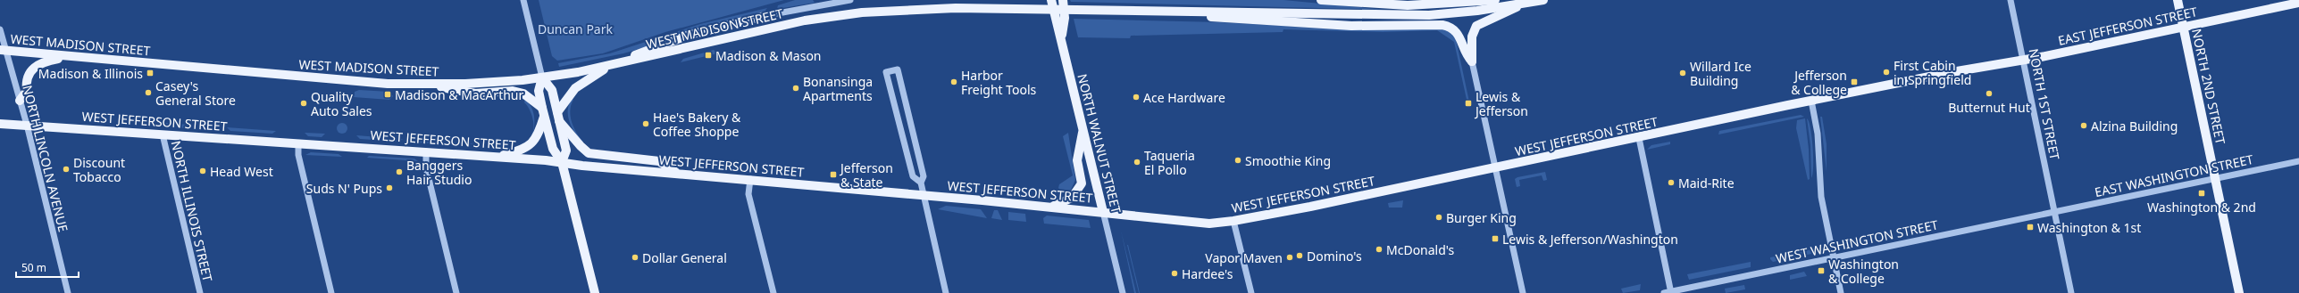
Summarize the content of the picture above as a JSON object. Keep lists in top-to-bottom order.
{
  "streets": {
    "main road": [
      "EAST JEFFERSON STREET",
      "WEST MADISON STREET",
      "NORTH 2ND STREET",
      "WEST JEFFERSON STREET",
      "NORTH WALNUT STREET"
    ],
    "street": [
      "NORTH 1ST STREET",
      "NORTH LINCOLN AVENUE",
      "EAST WASHINGTON STREET",
      "NORTH ILLINOIS STREET",
      "WEST WASHINGTON STREET"
    ]
  },
  "crossings": [
    ["EAST JEFFERSON STREET", "NORTH 2ND STREET"],
    ["EAST JEFFERSON STREET", "NORTH 1ST STREET"],
    ["EAST JEFFERSON STREET", "WEST JEFFERSON STREET"],
    ["WEST MADISON STREET", "NORTH LINCOLN AVENUE"],
    ["NORTH 2ND STREET", "EAST WASHINGTON STREET"],
    ["NORTH 1ST STREET", "WEST JEFFERSON STREET"],
    ["NORTH 1ST STREET", "EAST WASHINGTON STREET"],
    ["NORTH 1ST STREET", "WEST WASHINGTON STREET"],
    ["WEST JEFFERSON STREET", "NORTH WALNUT STREET"],
    ["WEST JEFFERSON STREET", "NORTH LINCOLN AVENUE"],
    ["WEST JEFFERSON STREET", "NORTH ILLINOIS STREET"],
    ["EAST WASHINGTON STREET", "WEST WASHINGTON STREET"]
  ],
  "parks": ["Duncan Park"],
  "places": {
    "transit": [
      "Madison & Mason",
      "Madison & Illinois",
      "Jefferson & College",
      "Madison & MacArthur",
      "Lewis & Jefferson",
      "Jefferson & State",
      "Washington & 2nd",
      "Washington & 1st",
      "Lewis & Jefferson/Washington",
      "Washington & College"
    ],
    "other": [
      "First Cabin in Springfield",
      "Willard Ice Building",
      "Harbor Freight Tools",
      "Bonansinga Apartments",
      "Casey's General Store",
      "Butternut Hut",
      "Ace Hardware",
      "Quality Auto Sales",
      "Hae's Bakery & Coffee Shoppe",
      "Alzina Building",
      "Smoothie King",
      "Taqueria El Pollo",
      "Discount Tobacco",
      "Head West",
      "Banggers Hair Studio",
      "Maid-Rite",
      "Suds N' Pups",
      "Burger King",
      "McDonald's",
      "Domino's",
      "Dollar General",
      "Vapor Maven",
      "Hardee's"
    ]
  },
  "scale_bar": "50 m"
}
